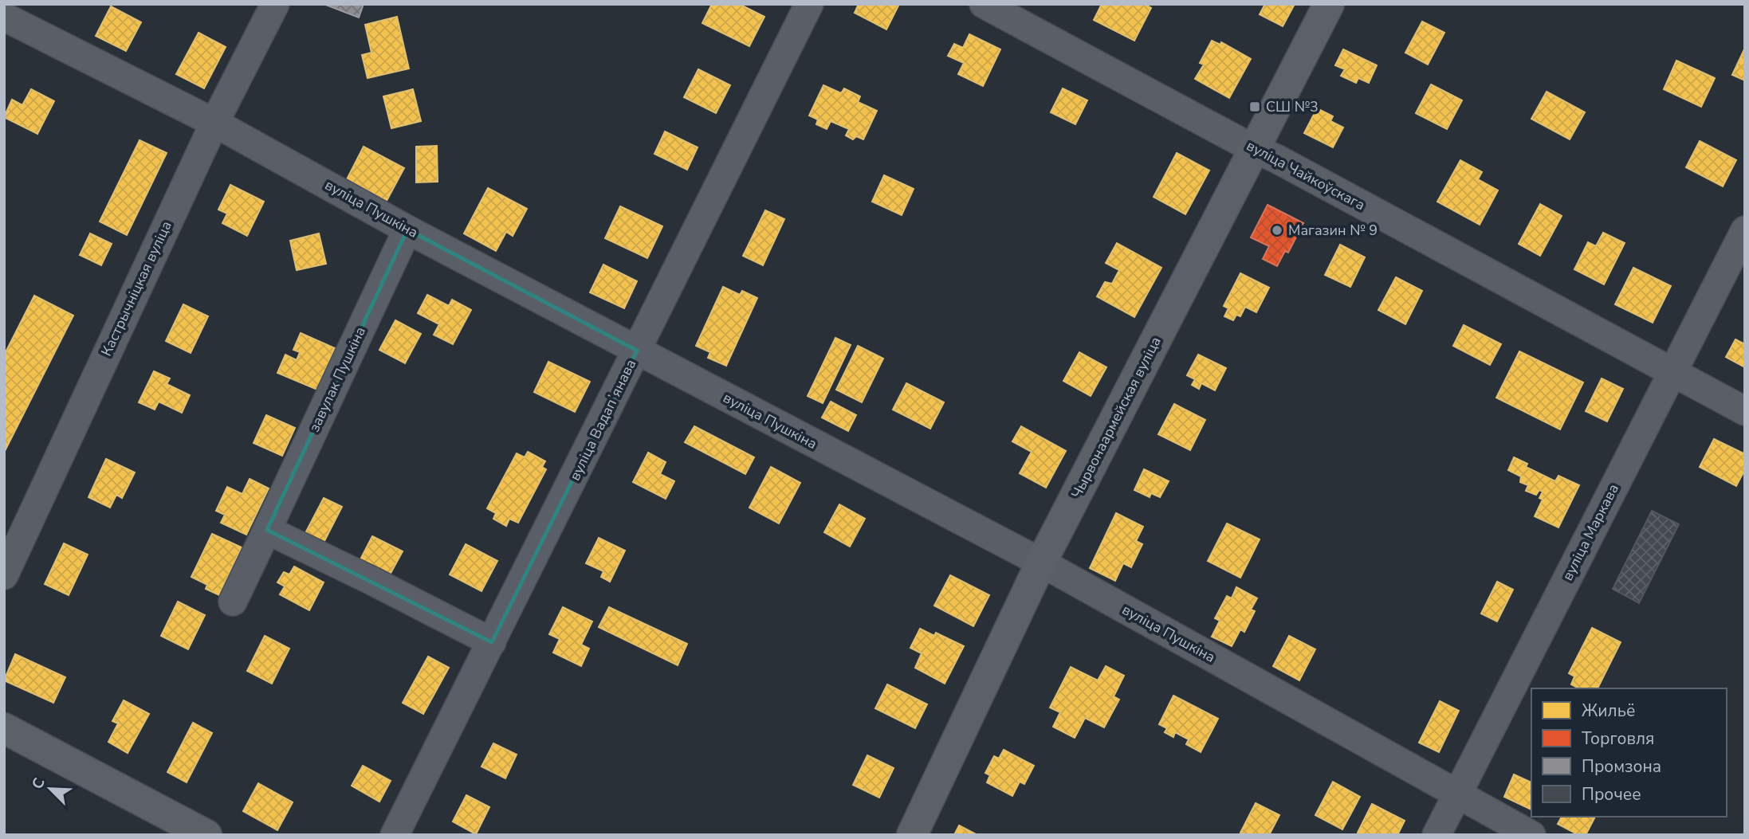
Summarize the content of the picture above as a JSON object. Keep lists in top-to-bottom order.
{
  "streets": {
    "main road": ["Чырвонаармейская вуліца"],
    "street": [
      "вуліца Чайкоўскага",
      "вуліца Пушкіна",
      "Кастрычніцкая вуліца",
      "завулак Пушкіна",
      "вуліца Вадапʼянава",
      "вуліца Маркава"
    ]
  },
  "crossings": [
    ["вуліца Чайкоўскага", "Чырвонаармейская вуліца"],
    ["вуліца Чайкоўскага", "вуліца Маркава"],
    ["вуліца Пушкіна", "Кастрычніцкая вуліца"],
    ["вуліца Пушкіна", "завулак Пушкіна"],
    ["вуліца Пушкіна", "Чырвонаармейская вуліца"],
    ["вуліца Пушкіна", "вуліца Вадапʼянава"],
    ["вуліца Пушкіна", "вуліца Маркава"]
  ],
  "places": {
    "transit": ["СШ №3"],
    "other": ["Магазин № 9"]
  },
  "legend": [
    "Жильё",
    "Торговля",
    "Промзона",
    "Прочее"
  ],
  "north": "top left"
}
